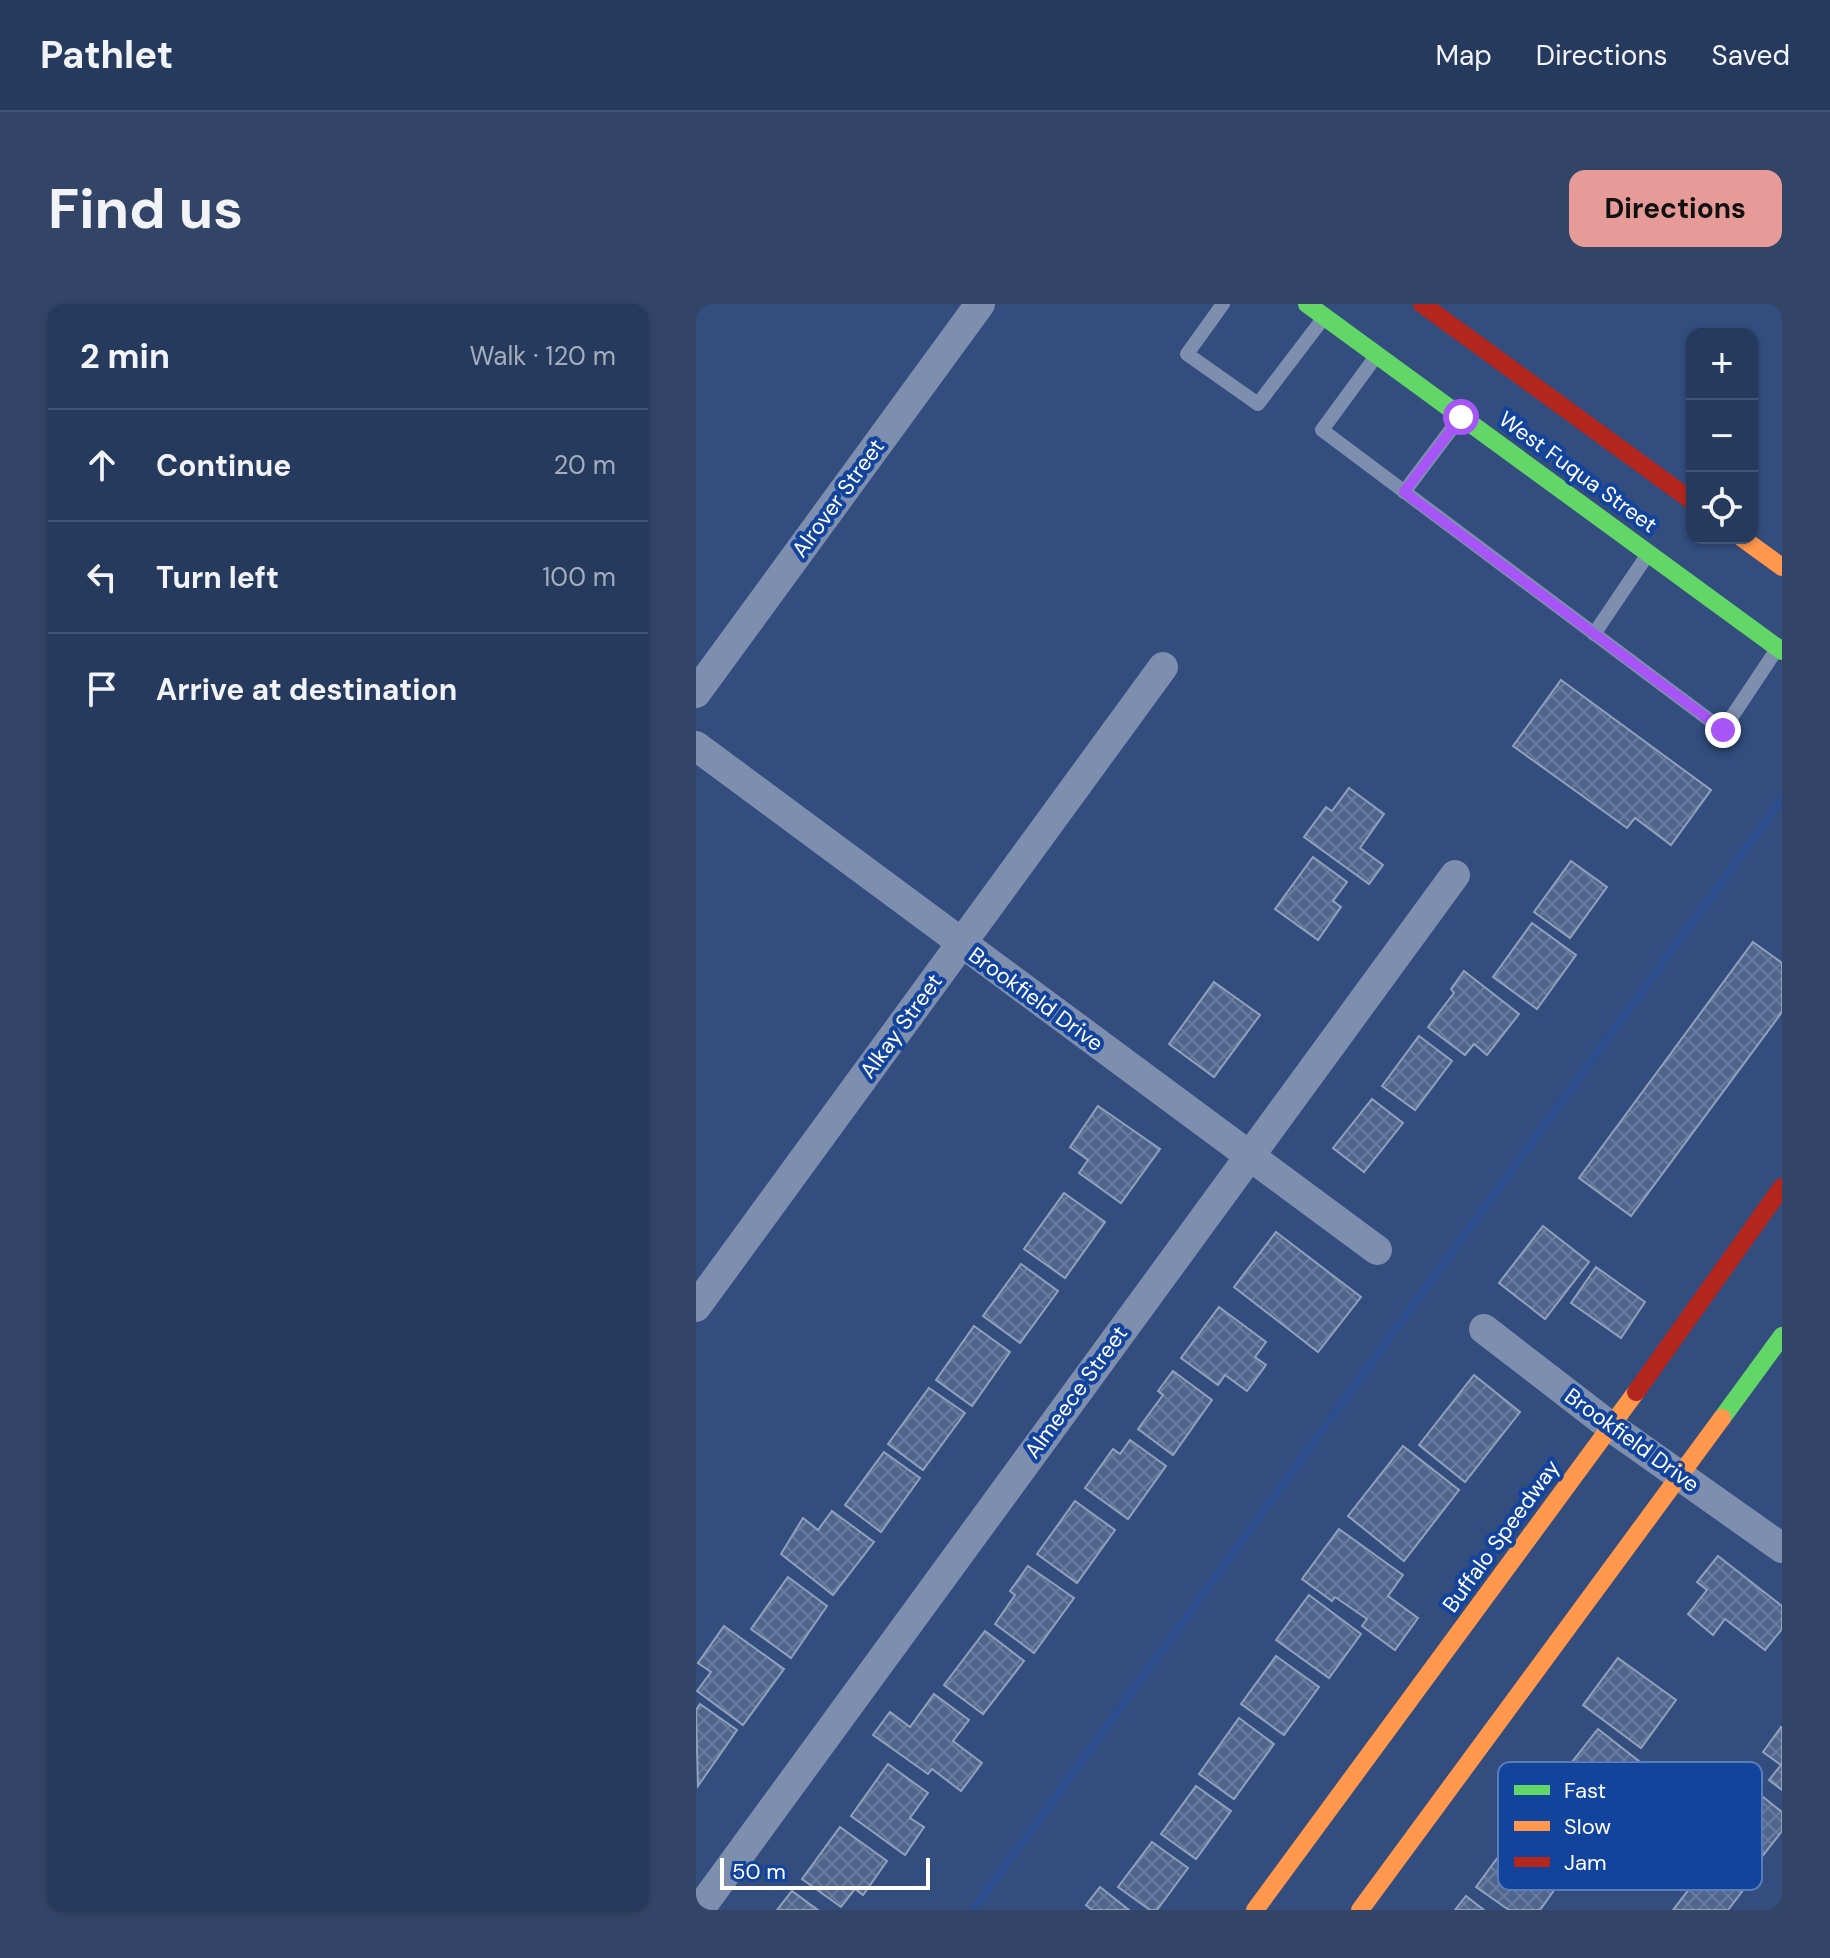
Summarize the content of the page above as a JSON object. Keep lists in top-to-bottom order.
{
  "streets": {
    "main road": ["West Fuqua Street", "Buffalo Speedway"],
    "street": [
      "Alrover Street",
      "Brookfield Drive",
      "Alkay Street",
      "Almeece Street"
    ]
  },
  "crossings": [
    ["Brookfield Drive", "Alkay Street"],
    ["Brookfield Drive", "Almeece Street"],
    ["Brookfield Drive", "Buffalo Speedway"]
  ],
  "legend": ["Fast", "Slow", "Jam"],
  "scale_bar": "50 m",
  "page": {
    "header": "Pathlet",
    "nav": ["Map", "Directions", "Saved"],
    "buttons": "Directions",
    "title": "Find us",
    "heading": ["2 min", "Walk · 120 m"],
    "map_buttons": ["+", "−"],
    "list": [
      ["Continue", "20 m"],
      ["Turn left", "100 m"],
      "Arrive at destination"
    ],
    "scale": "50 m"
  }
}
